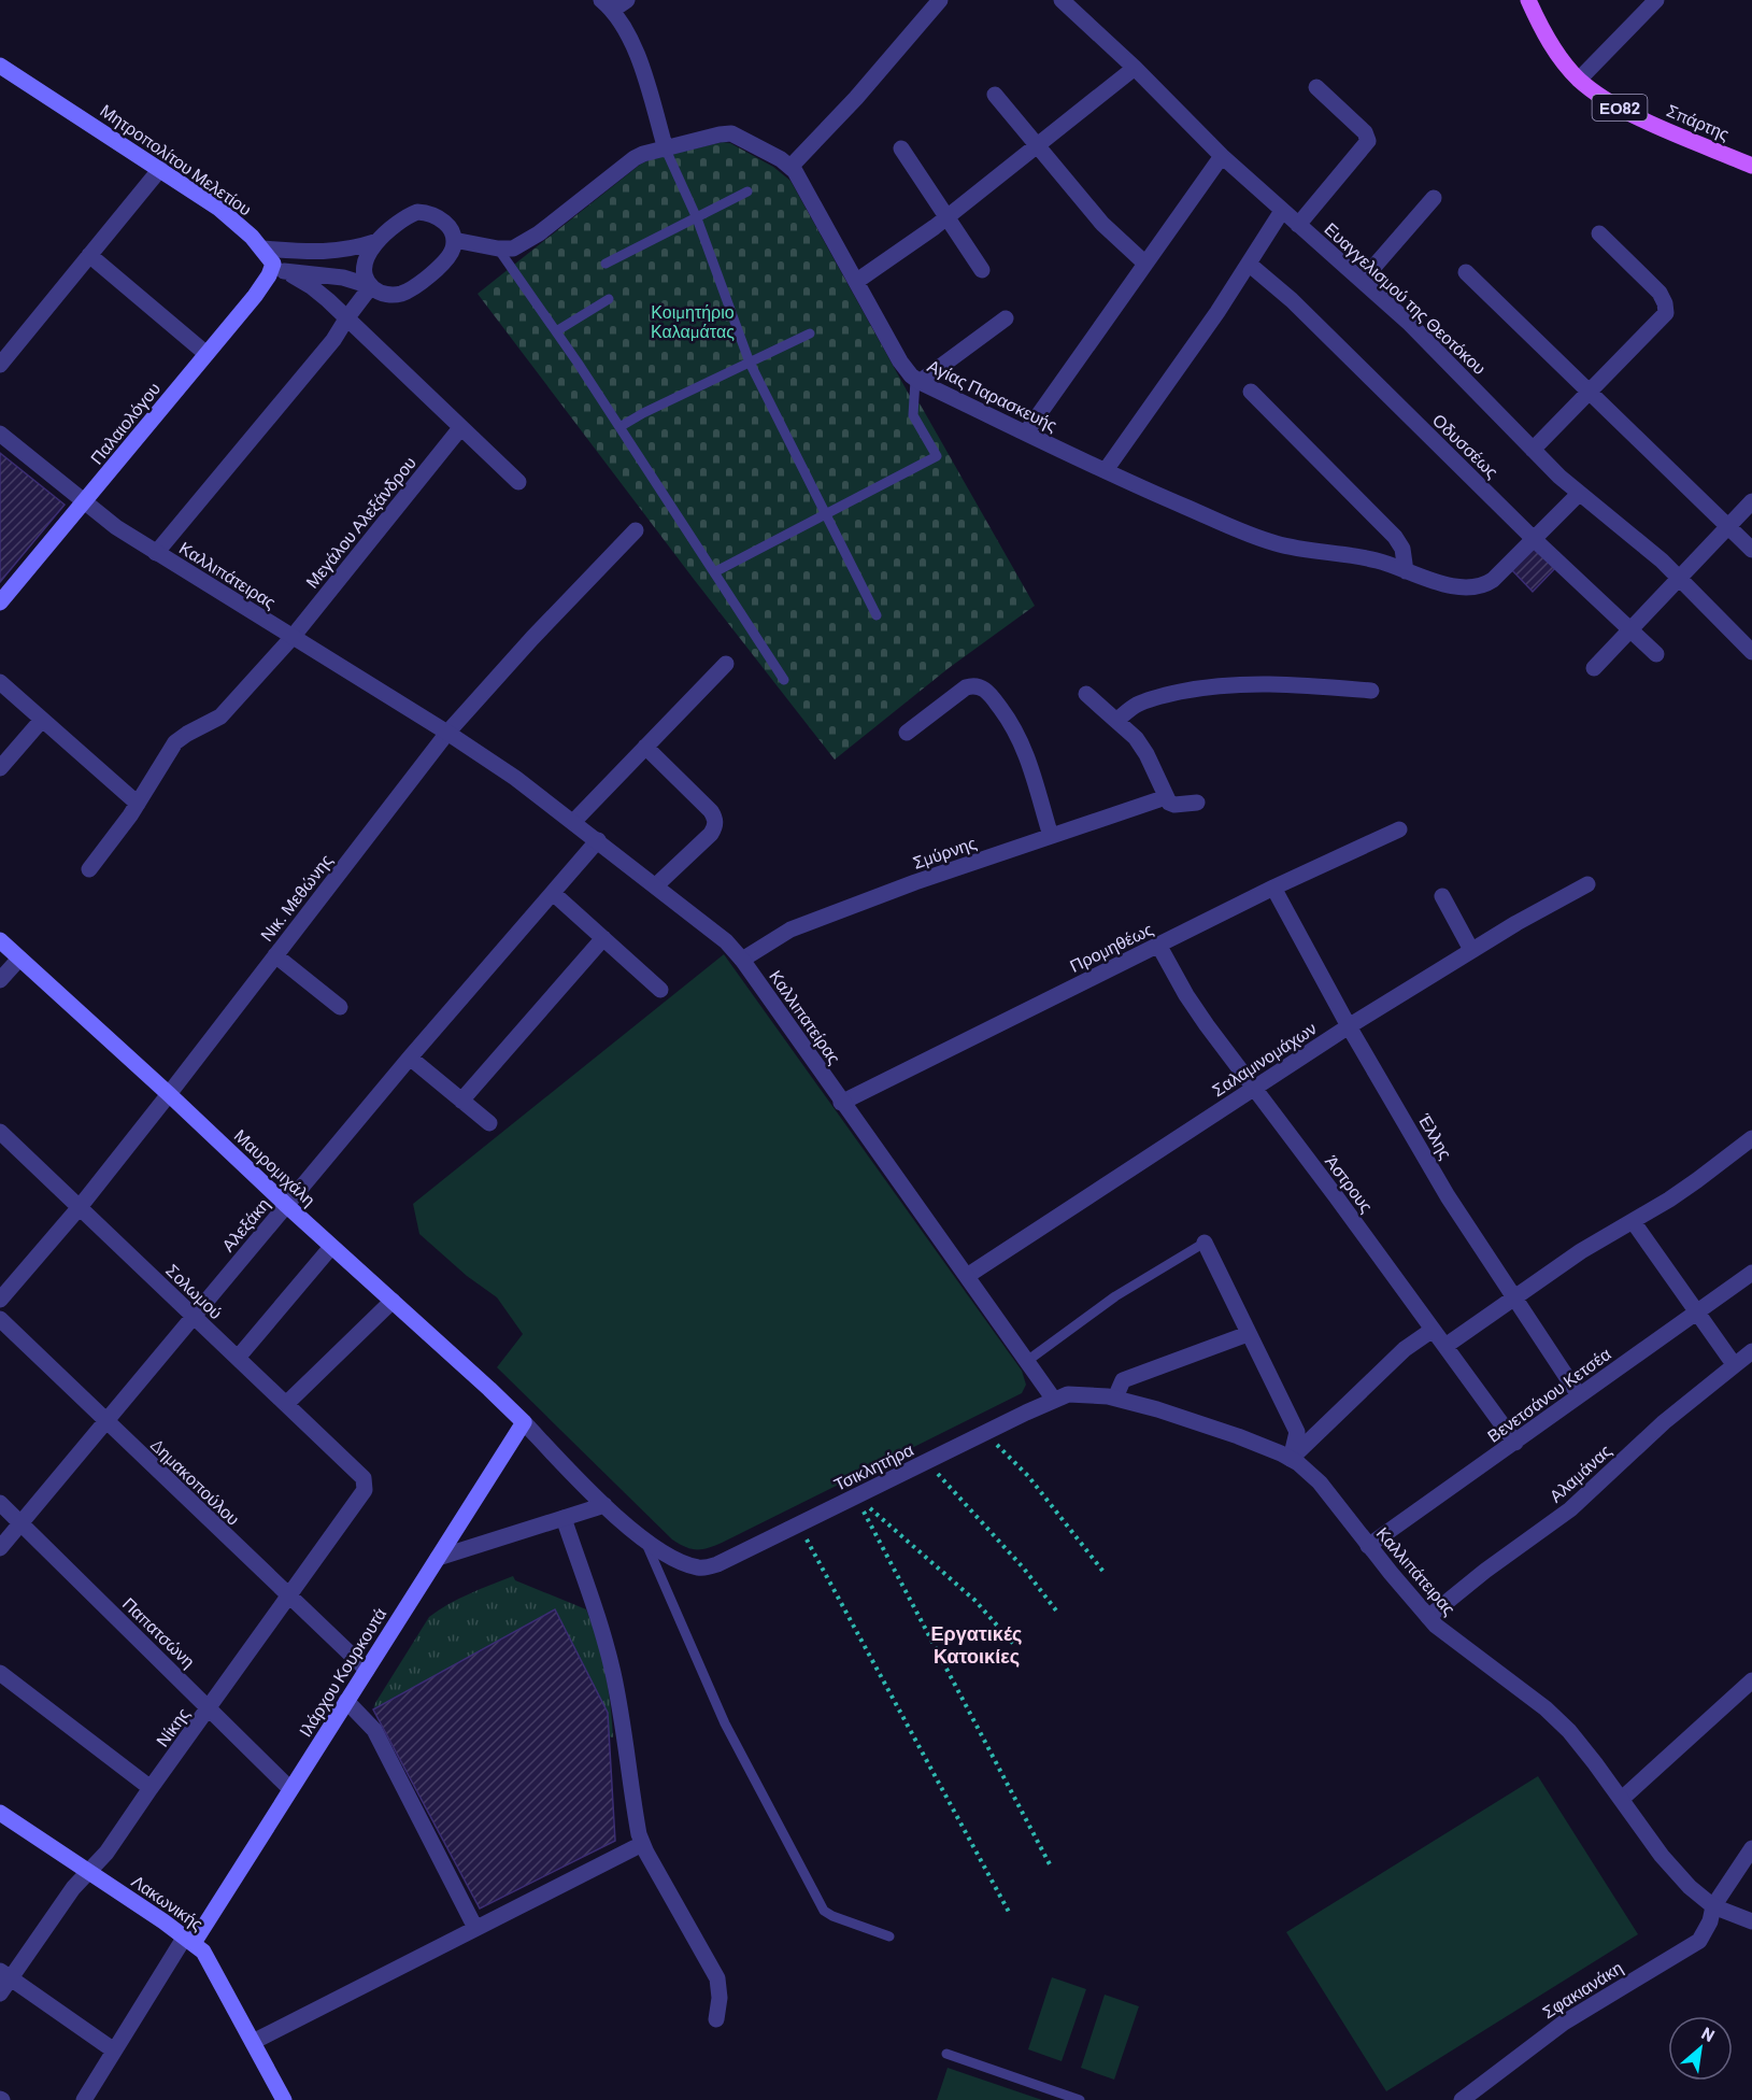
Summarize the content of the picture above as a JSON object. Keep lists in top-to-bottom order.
{
  "streets": {
    "main road": [
      "ΕΟ82",
      "Σπάρτης",
      "Μητροπολίτου Μελετίου",
      "Παλαιολόγου",
      "Μαυρομιχάλη",
      "Ιλάρχου Κουρκουτά",
      "Λακωνικής"
    ],
    "street": [
      "Ευαγγελισμού της Θεοτόκου",
      "Αγίας Παρασκευής",
      "Οδυσσέως",
      "Μεγάλου Αλεξάνδρου",
      "Καλλιπάτειρας",
      "Σμύρνης",
      "Νικ. Μεθώνης",
      "Προμηθέως",
      "Καλλιπατείρας",
      "Σαλαμινομάχων",
      "Έλλης",
      "Άστρους",
      "Αλεξάκη",
      "Σολωμού",
      "Βενετσάνου Κετσέα",
      "Τσικλητήρα",
      "Αλαμάνας",
      "Δημακοπούλου",
      "Παπατσώνη",
      "Νίκης",
      "Σφακιανάκη"
    ]
  },
  "crossings": [
    ["Μητροπολίτου Μελετίου", "Παλαιολόγου"],
    ["Μητροπολίτου Μελετίου", "Μεγάλου Αλεξάνδρου"],
    ["Ευαγγελισμού της Θεοτόκου", "Αγίας Παρασκευής"],
    ["Αγίας Παρασκευής", "Οδυσσέως"],
    ["Παλαιολόγου", "Καλλιπάτειρας"],
    ["Μεγάλου Αλεξάνδρου", "Καλλιπάτειρας"],
    ["Καλλιπάτειρας", "Νικ. Μεθώνης"],
    ["Καλλιπάτειρας", "Καλλιπατείρας"],
    ["Καλλιπάτειρας", "Βενετσάνου Κετσέα"],
    ["Καλλιπάτειρας", "Τσικλητήρα"],
    ["Καλλιπάτειρας", "Αλαμάνας"],
    ["Καλλιπάτειρας", "Σφακιανάκη"],
    ["Σμύρνης", "Καλλιπατείρας"],
    ["Νικ. Μεθώνης", "Καλλιπατείρας"],
    ["Νικ. Μεθώνης", "Μαυρομιχάλη"],
    ["Νικ. Μεθώνης", "Σολωμού"],
    ["Προμηθέως", "Καλλιπατείρας"],
    ["Προμηθέως", "Έλλης"],
    ["Προμηθέως", "Άστρους"],
    ["Καλλιπατείρας", "Σαλαμινομάχων"],
    ["Καλλιπατείρας", "Αλεξάκη"],
    ["Καλλιπατείρας", "Τσικλητήρα"],
    ["Σαλαμινομάχων", "Έλλης"],
    ["Σαλαμινομάχων", "Άστρους"],
    ["Έλλης", "Βενετσάνου Κετσέα"],
    ["Μαυρομιχάλη", "Αλεξάκη"],
    ["Μαυρομιχάλη", "Ιλάρχου Κουρκουτά"],
    ["Άστρους", "Βενετσάνου Κετσέα"],
    ["Αλεξάκη", "Σολωμού"],
    ["Αλεξάκη", "Δημακοπούλου"],
    ["Αλεξάκη", "Παπατσώνη"],
    ["Σολωμού", "Νίκης"],
    ["Δημακοπούλου", "Ιλάρχου Κουρκουτά"],
    ["Δημακοπούλου", "Νίκης"],
    ["Παπατσώνη", "Ιλάρχου Κουρκουτά"],
    ["Παπατσώνη", "Νίκης"],
    ["Ιλάρχου Κουρκουτά", "Λακωνικής"],
    ["Νίκης", "Λακωνικής"]
  ],
  "districts": ["Εργατικές Κατοικίες"],
  "parks": ["Κοιμητήριο Καλαμάτας"],
  "north": "top right"
}
